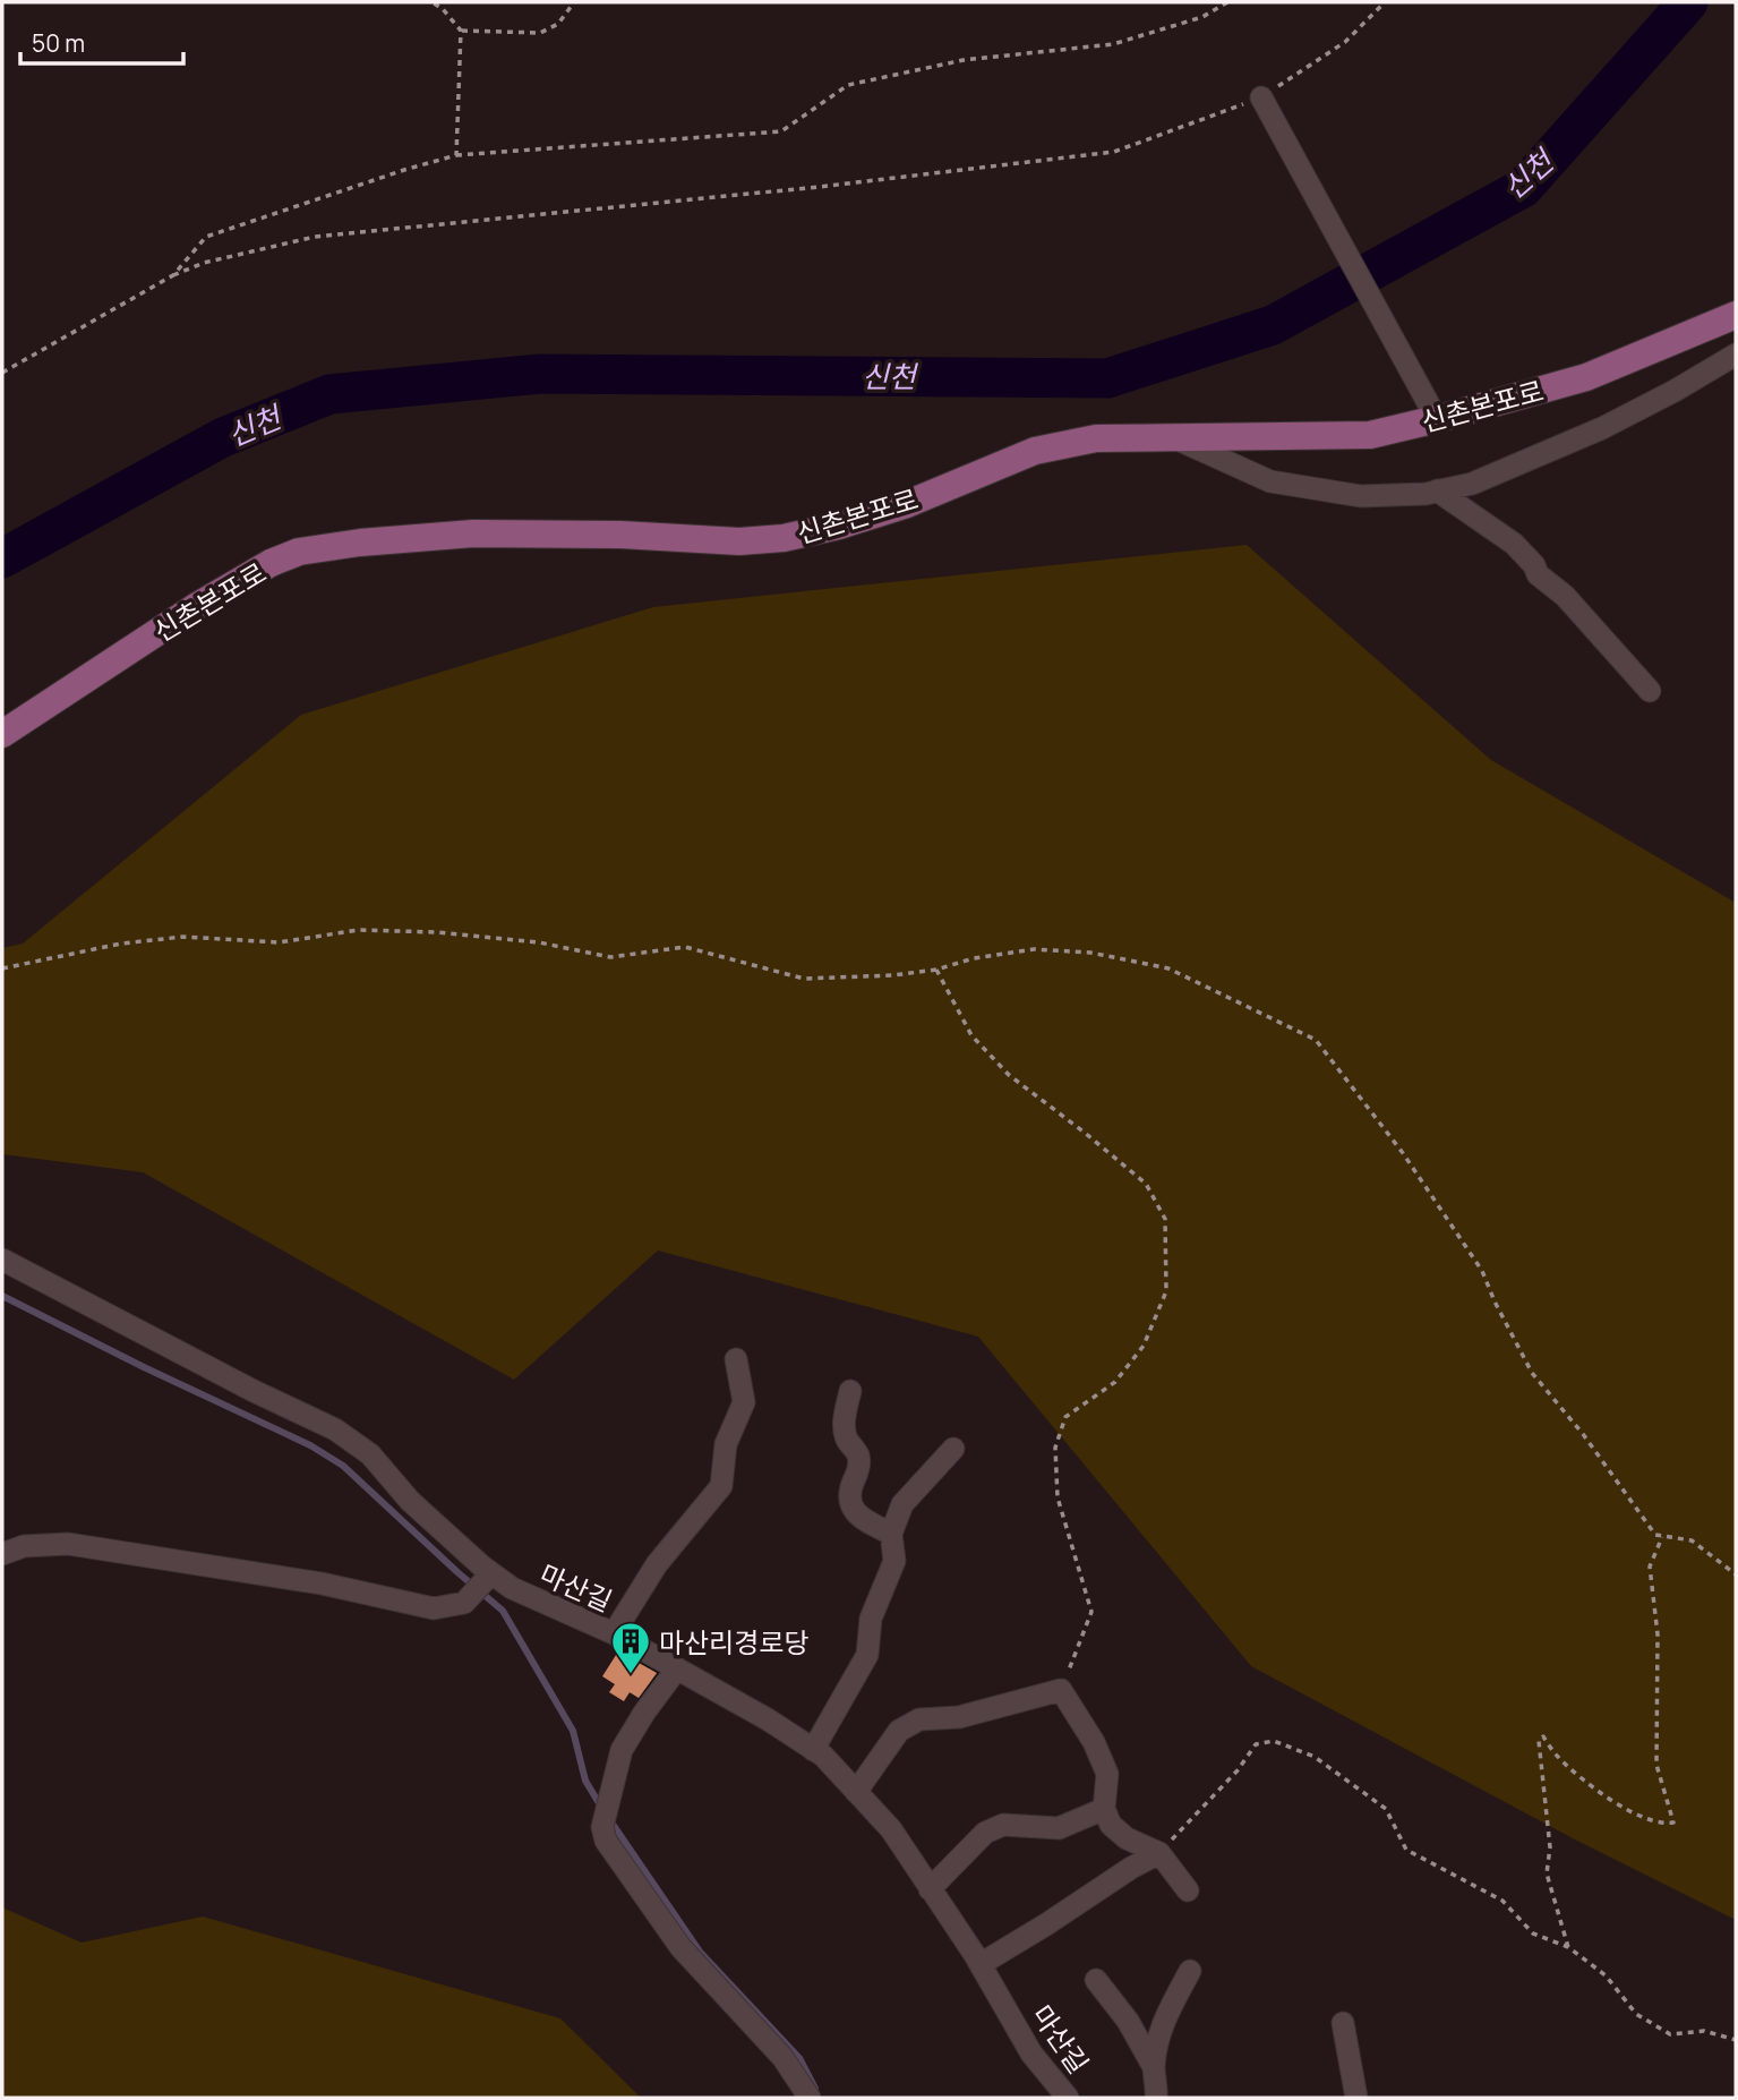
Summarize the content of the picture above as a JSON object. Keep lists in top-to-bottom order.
{
  "streets": {
    "main road": ["신촌본포로"],
    "street": ["마산길"]
  },
  "water": ["신천"],
  "places": {
    "building": ["마산리경로당"]
  },
  "scale_bar": "50 m"
}
